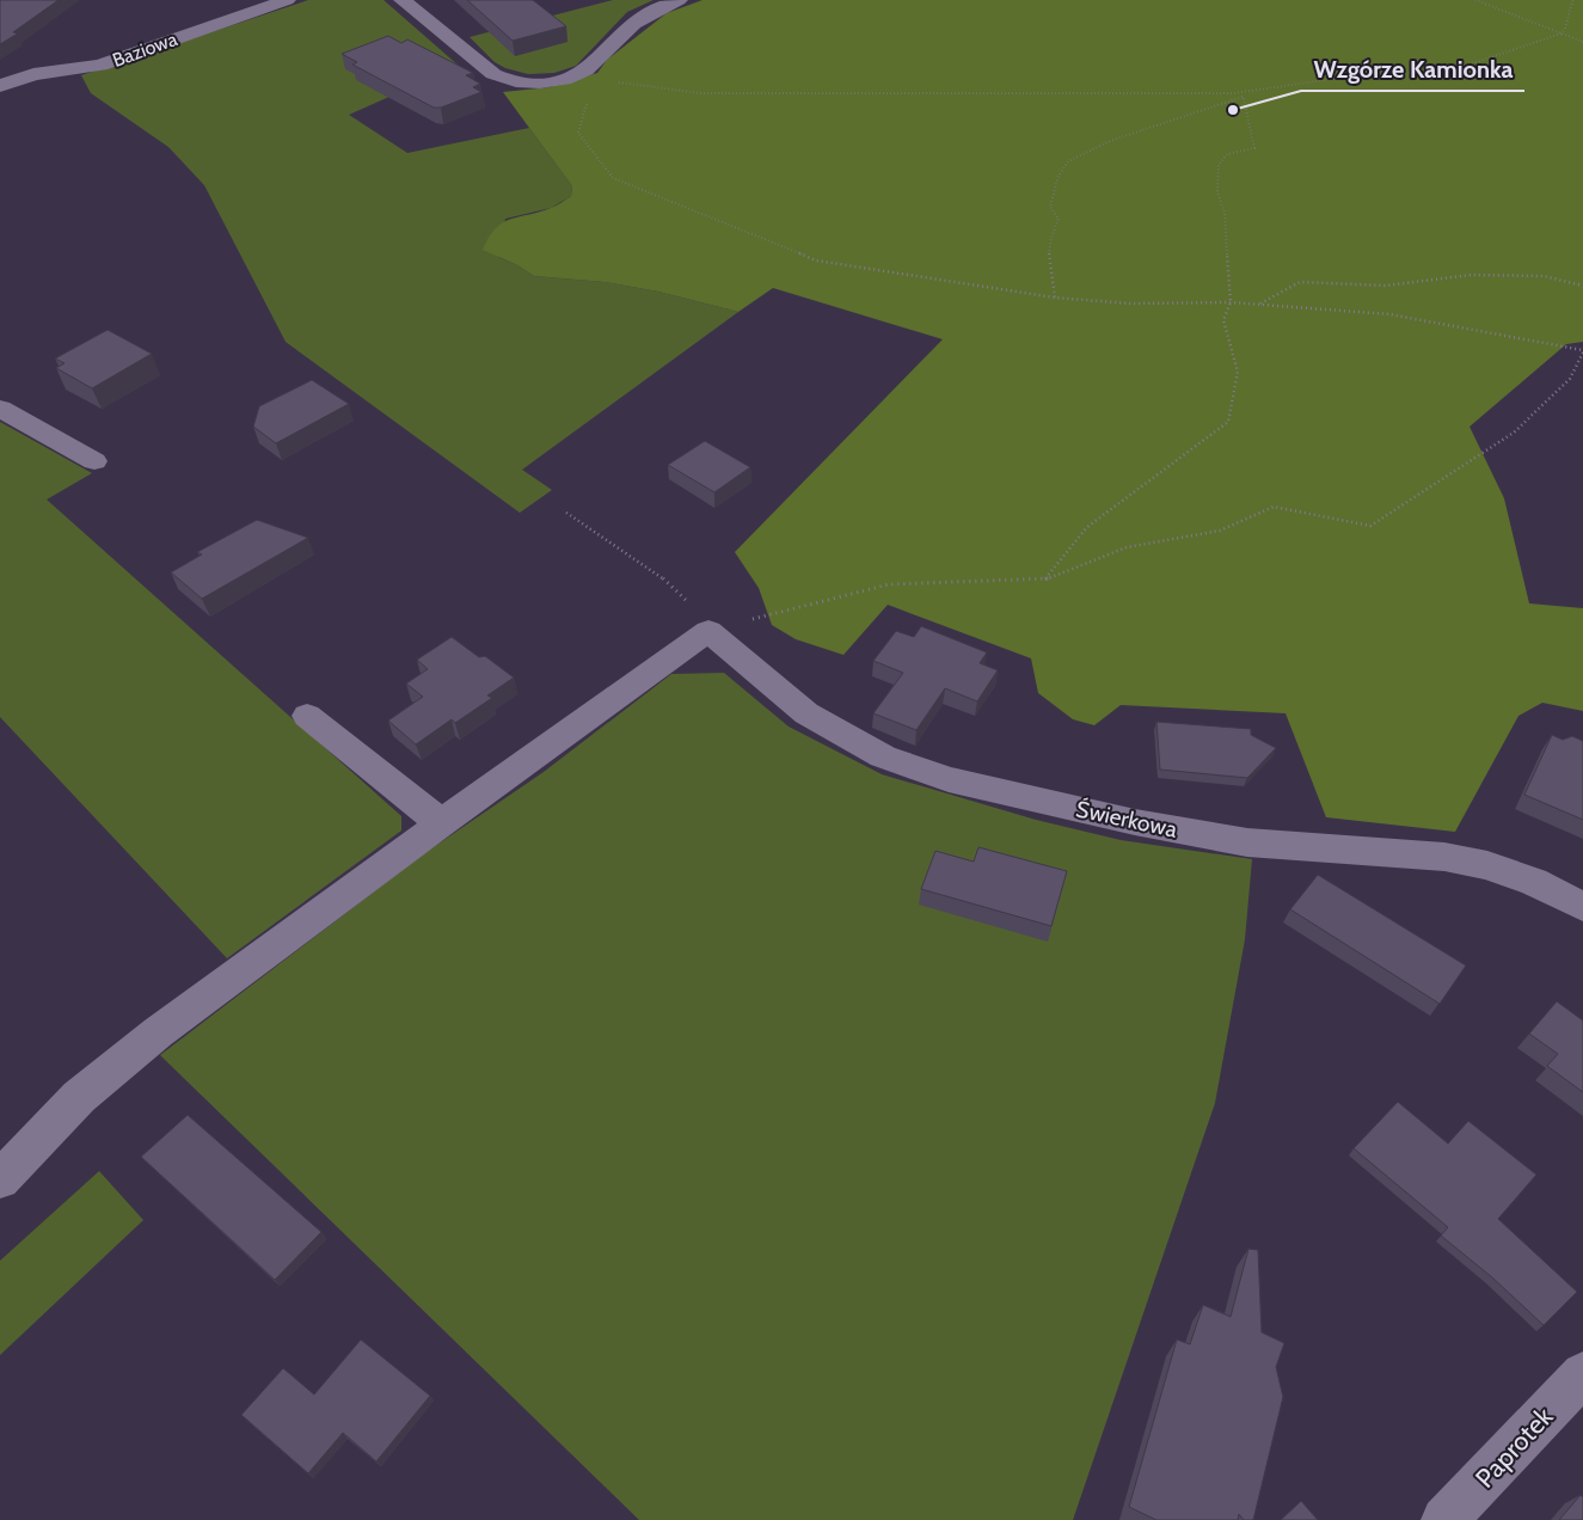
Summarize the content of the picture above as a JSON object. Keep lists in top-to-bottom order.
{
  "streets": {
    "street": ["Baziowa", "Świerkowa", "Paprotek"]
  },
  "places": ["Wzgórze Kamionka"]
}
